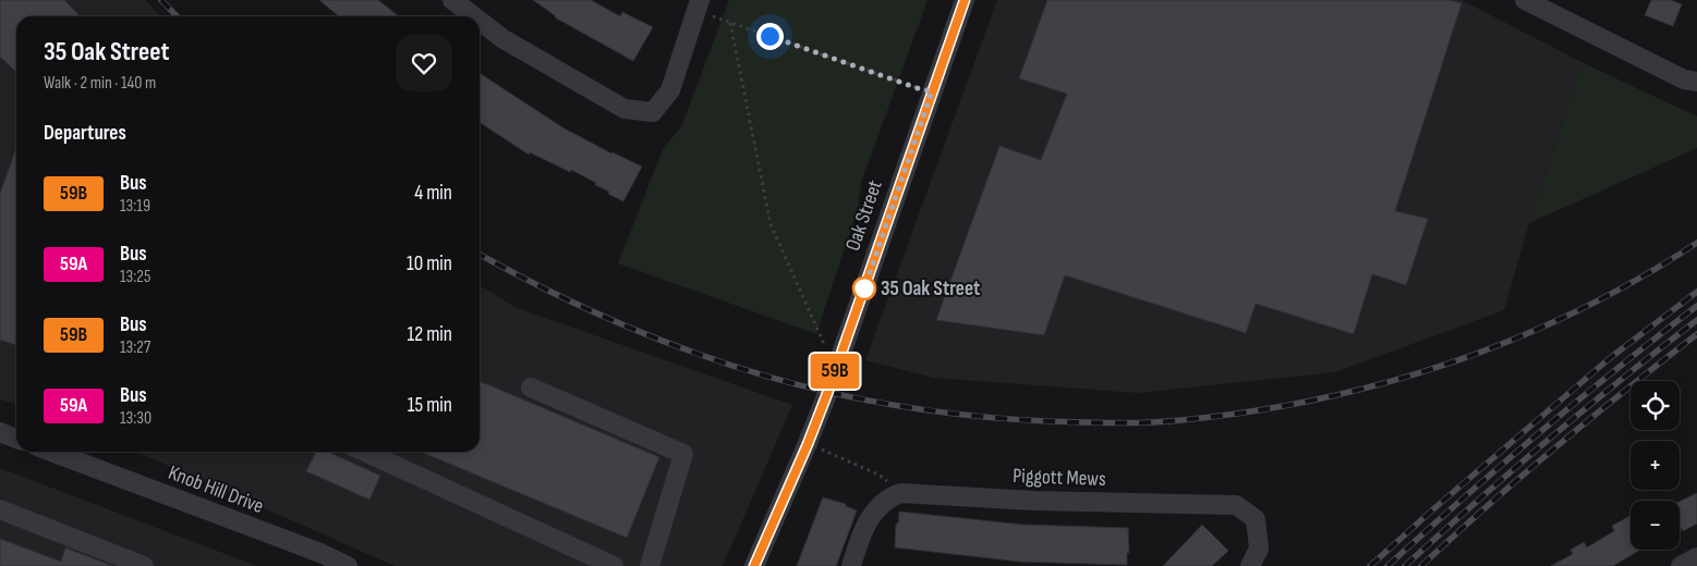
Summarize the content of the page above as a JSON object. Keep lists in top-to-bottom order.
{
  "streets": {
    "street": ["Oak Street", "Piggott Mews", "Knob Hill Drive"]
  },
  "places": ["35 Oak Street"],
  "lines": ["bus line 59B"],
  "page": {
    "on_map": "59B",
    "heading": [
      ["35 Oak Street", "Walk · 2 min · 140 m"],
      "Departures"
    ],
    "list": [
      {
        "mark": "59B",
        "name": "Bus",
        "note": "13:19",
        "value": "4 min"
      },
      {
        "mark": "59A",
        "name": "Bus",
        "note": "13:25",
        "value": "10 min"
      },
      {
        "mark": "59B",
        "name": "Bus",
        "note": "13:27",
        "value": "12 min"
      },
      {
        "mark": "59A",
        "name": "Bus",
        "note": "13:30",
        "value": "15 min"
      }
    ],
    "map_buttons": ["+", "−"]
  }
}
